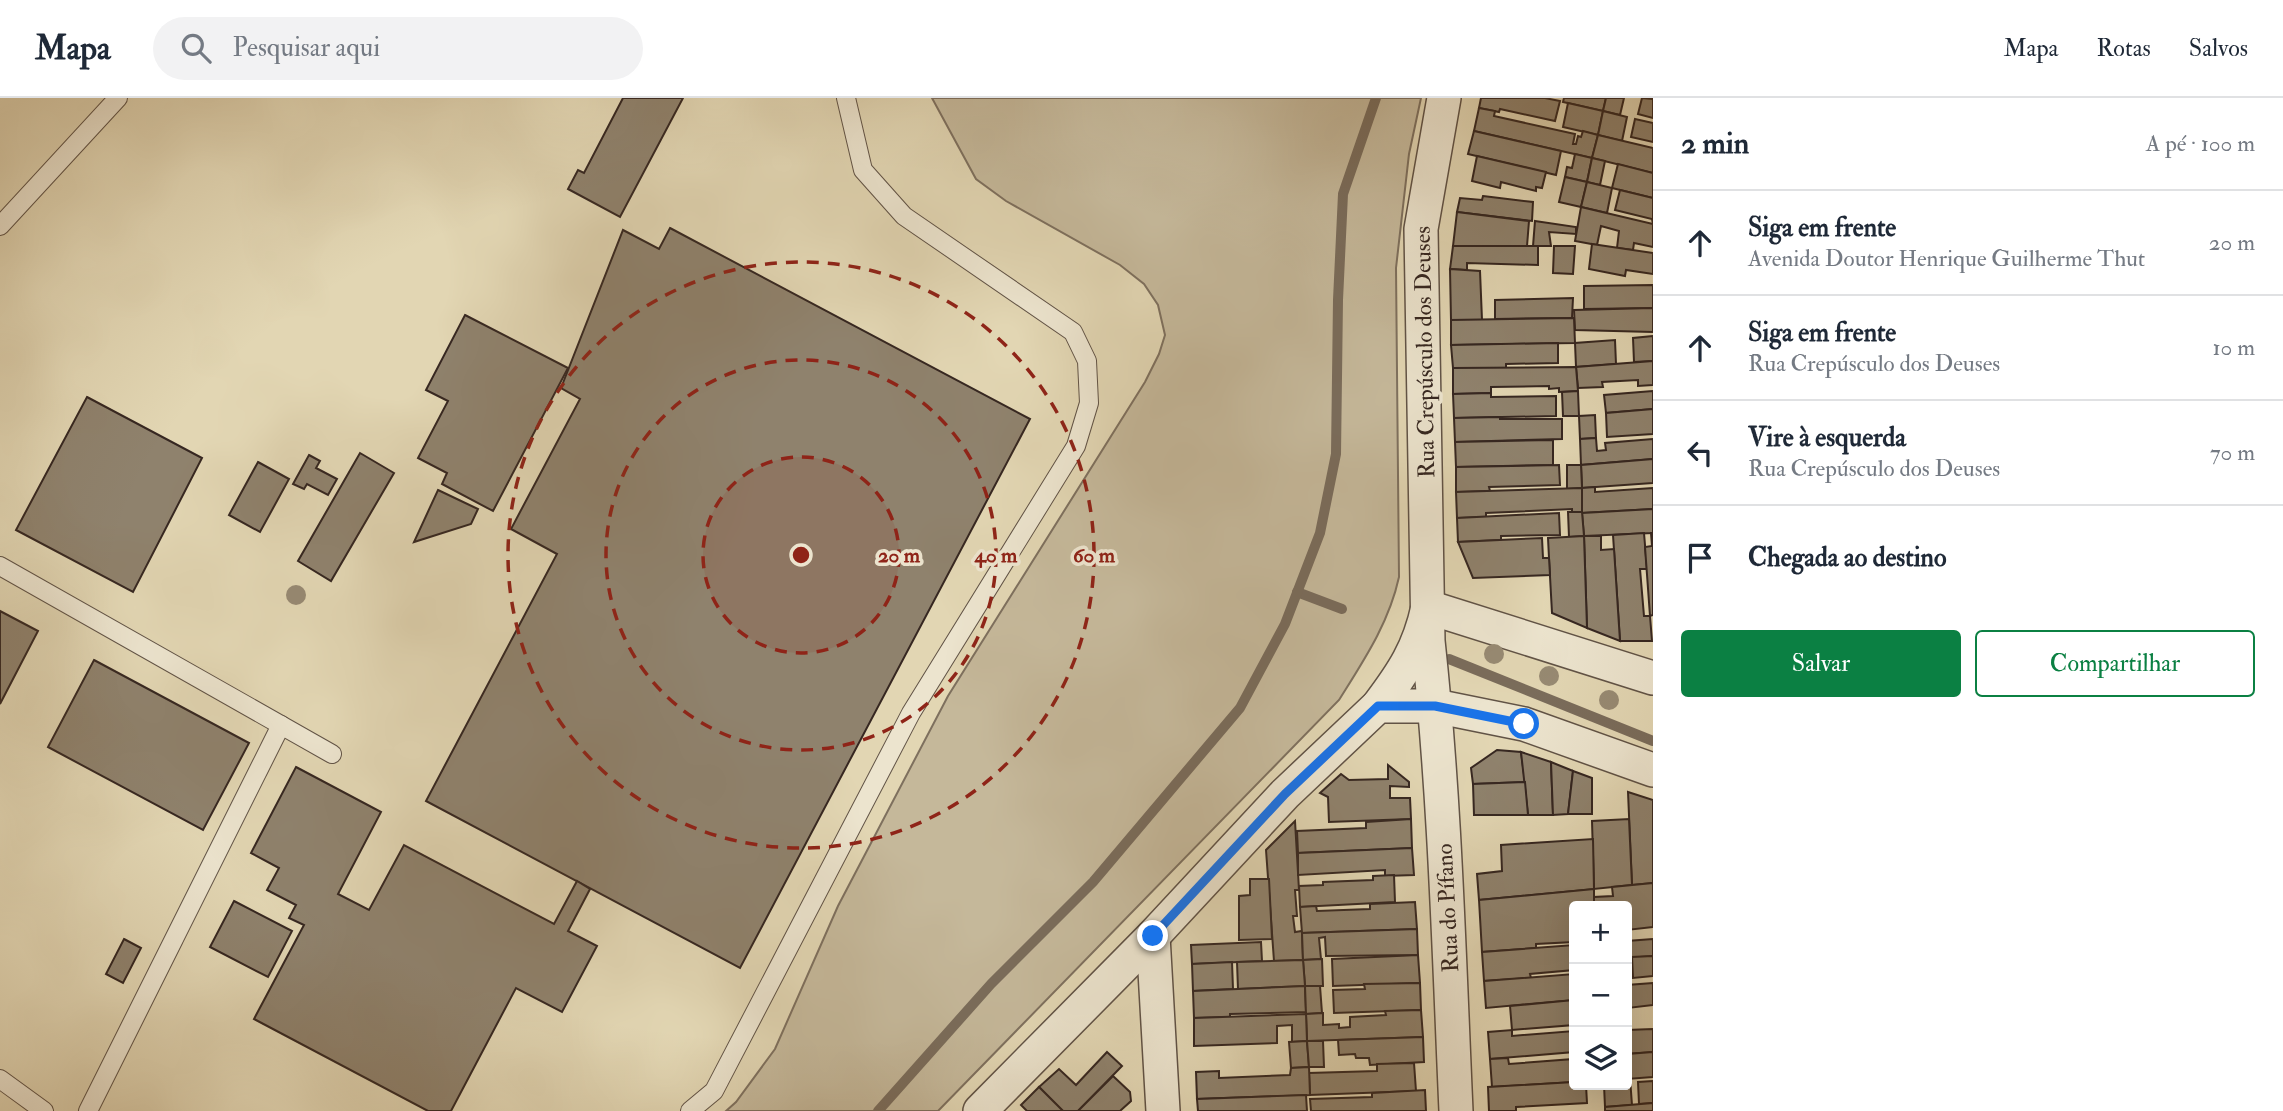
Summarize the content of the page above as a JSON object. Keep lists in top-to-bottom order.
{
  "streets": {
    "street": ["Rua Crepúsculo dos Deuses", "Rua do Pífano"]
  },
  "crossings": [
    ["Rua Crepúsculo dos Deuses", "Rua do Pífano"]
  ],
  "page": {
    "header": "Mapa",
    "search": "Pesquisar aqui",
    "nav": ["Mapa", "Rotas", "Salvos"],
    "heading": ["2 min", "A pé · 100 m"],
    "list": [
      ["Siga em frente", "Avenida Doutor Henrique Guilherme Thut", "20 m"],
      ["Siga em frente", "Rua Crepúsculo dos Deuses", "10 m"],
      ["Vire à esquerda", "Rua Crepúsculo dos Deuses", "70 m"],
      "Chegada ao destino"
    ],
    "buttons": ["Salvar", "Compartilhar"],
    "map_buttons": ["+", "−"]
  },
  "rings": ["20 m", "40 m", "60 m"]
}
